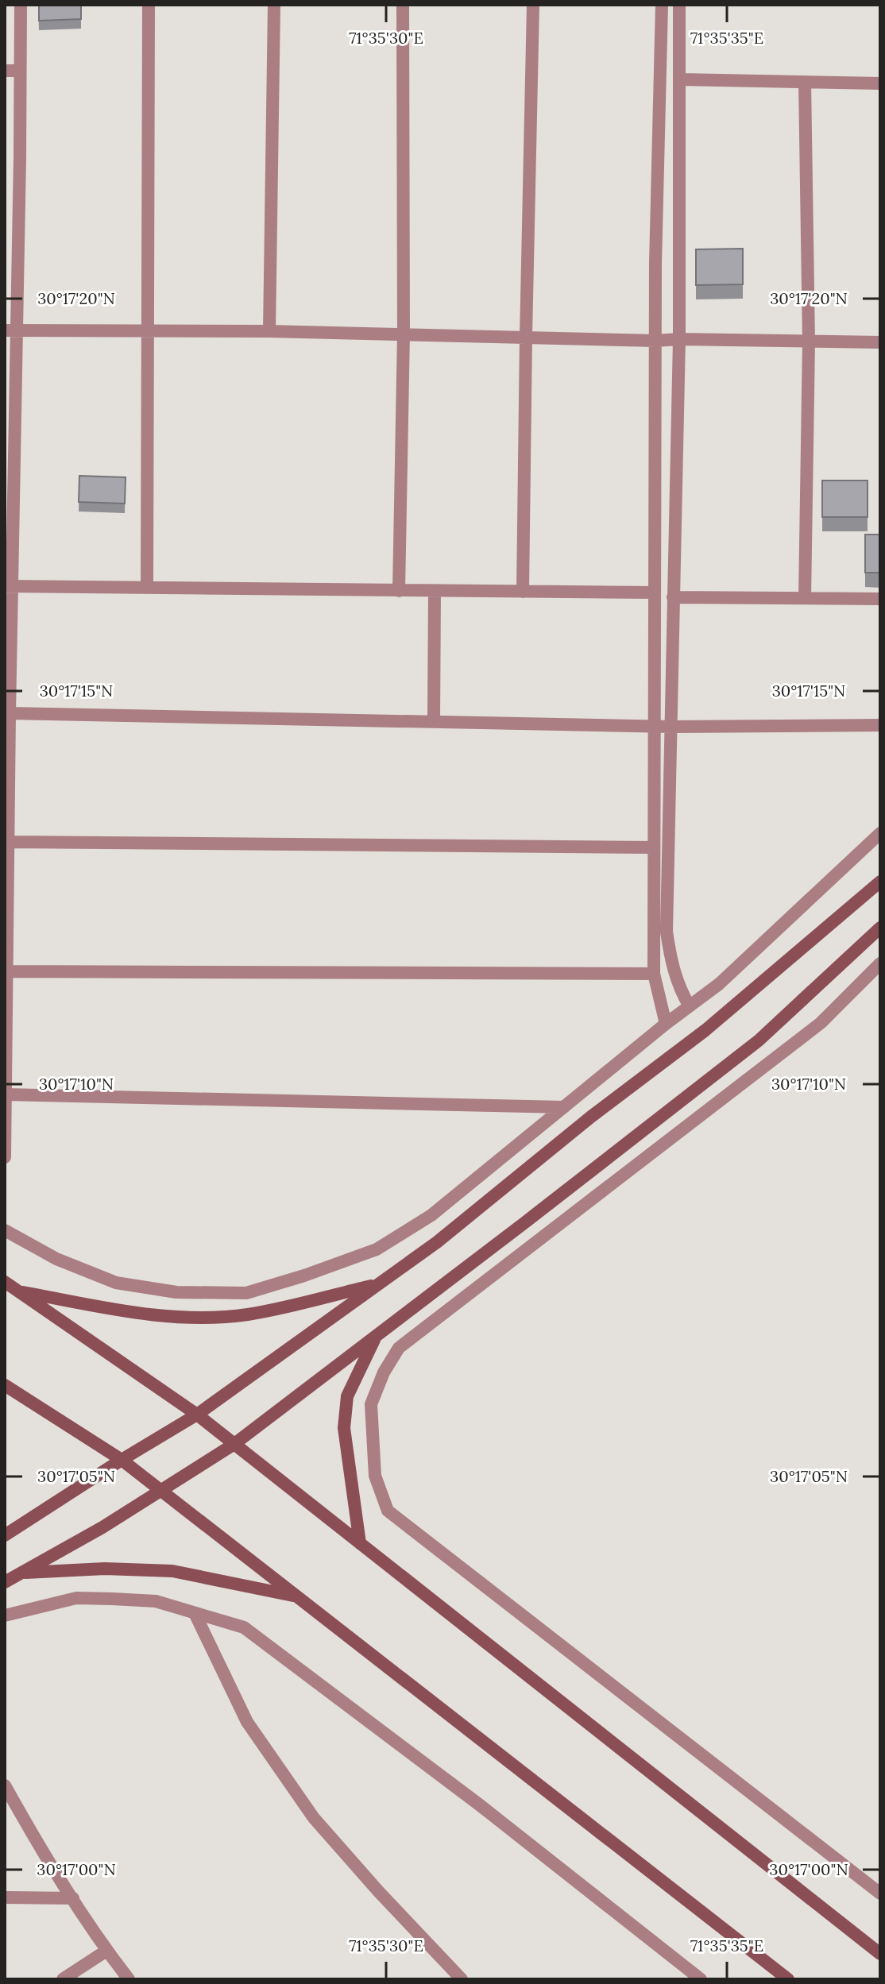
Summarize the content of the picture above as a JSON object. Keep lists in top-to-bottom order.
{
  "coordinates": [
    "71°35'30\"E",
    "71°35'35\"E",
    "30°17'20\"N",
    "30°17'15\"N",
    "30°17'10\"N",
    "30°17'05\"N",
    "30°17'00\"N"
  ]
}
